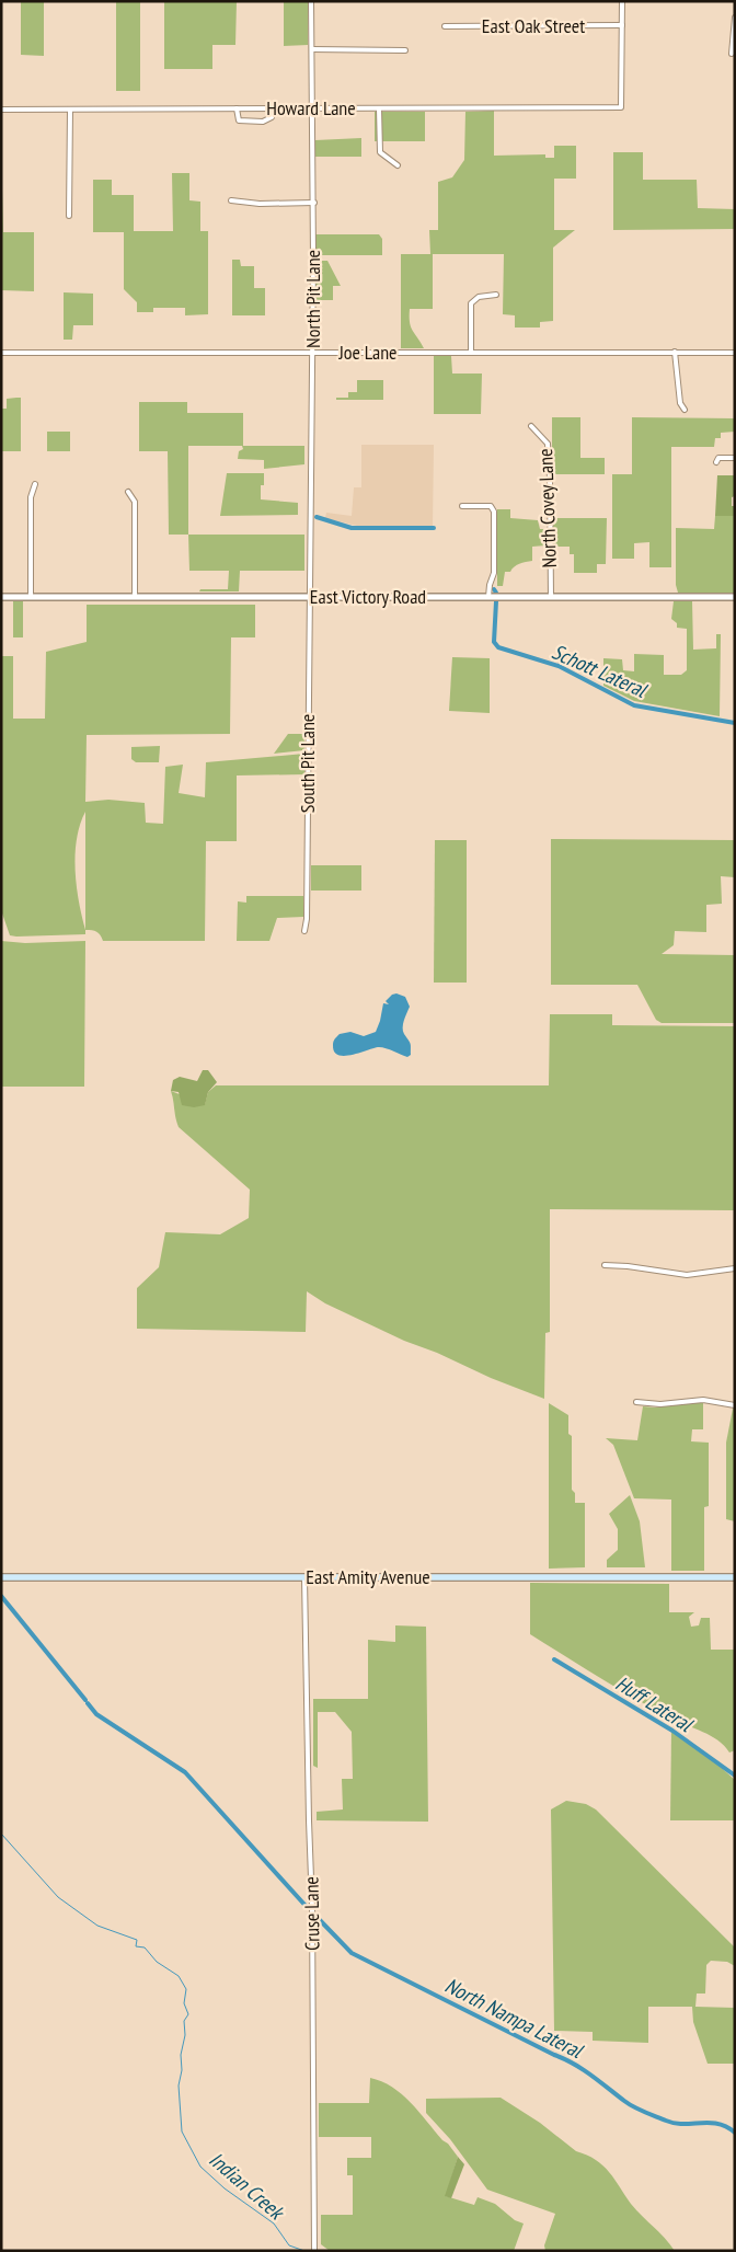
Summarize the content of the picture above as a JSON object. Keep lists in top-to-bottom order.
{
  "streets": {
    "main road": ["East Amity Avenue"],
    "street": [
      "East Oak Street",
      "Howard Lane",
      "North Pit Lane",
      "Joe Lane",
      "North Covey Lane",
      "East Victory Road",
      "South Pit Lane",
      "Cruse Lane"
    ]
  },
  "crossings": [
    ["East Oak Street", "Howard Lane"],
    ["Howard Lane", "North Pit Lane"],
    ["North Pit Lane", "Joe Lane"],
    ["North Pit Lane", "East Victory Road"],
    ["North Pit Lane", "South Pit Lane"],
    ["North Covey Lane", "East Victory Road"],
    ["East Victory Road", "South Pit Lane"],
    ["East Amity Avenue", "Cruse Lane"]
  ],
  "water": [
    "Schott Lateral",
    "Huff Lateral",
    "North Nampa Lateral",
    "Indian Creek"
  ]
}
